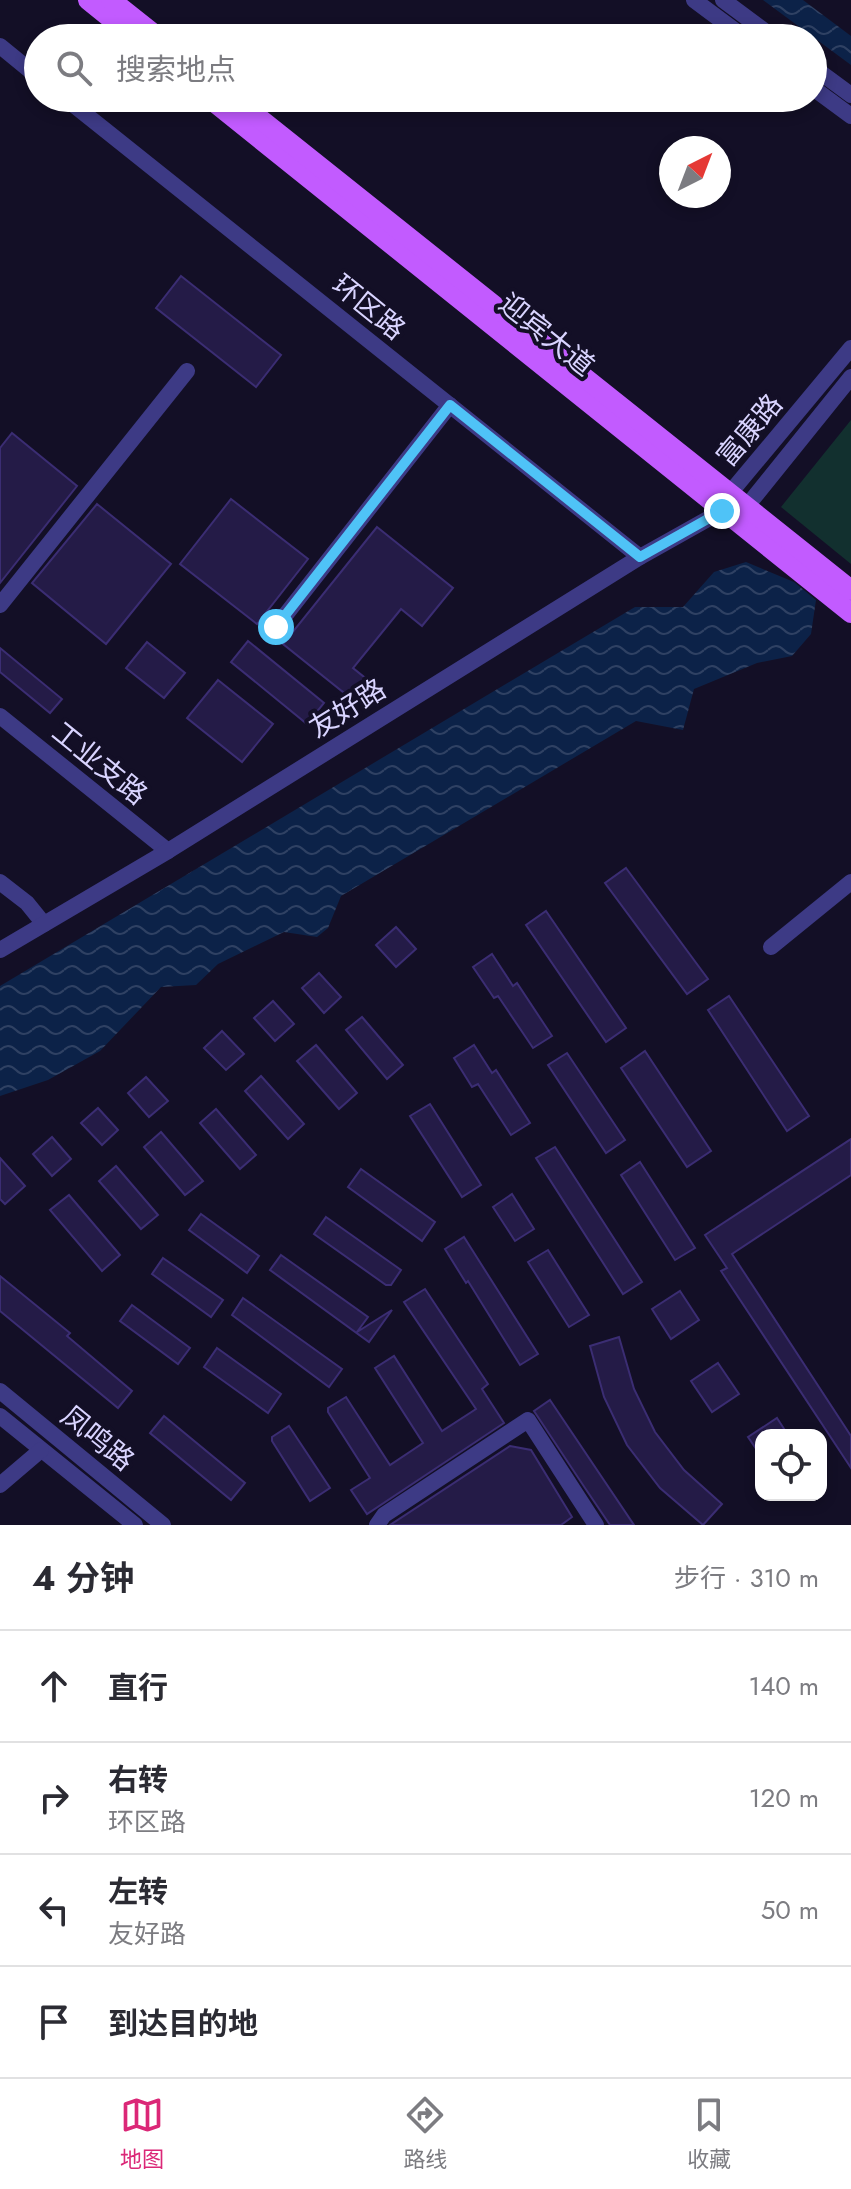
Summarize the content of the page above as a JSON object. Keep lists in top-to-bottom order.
{
  "streets": {
    "main road": ["迎宾大道"],
    "street": [
      "环区路",
      "富康路",
      "友好路",
      "工业支路",
      "凤鸣路"
    ]
  },
  "crossings": [
    ["环区路", "友好路"],
    ["迎宾大道", "富康路"],
    ["迎宾大道", "友好路"],
    ["富康路", "友好路"],
    ["友好路", "工业支路"]
  ],
  "north": "top right",
  "page": {
    "search": "搜索地点",
    "heading": ["4 分钟", "步行 · 310 m"],
    "list": [
      ["直行", "140 m"],
      ["右转", "环区路", "120 m"],
      ["左转", "友好路", "50 m"],
      "到达目的地"
    ],
    "nav": ["地图", "路线", "收藏"]
  }
}
